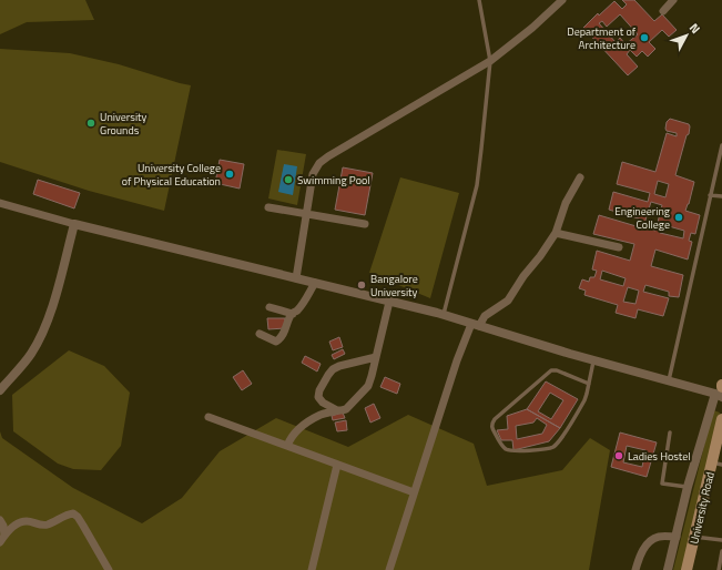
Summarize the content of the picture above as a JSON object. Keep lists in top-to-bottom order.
{
  "streets": {
    "main road": ["University Road"]
  },
  "places": [
    "Department of Architecture",
    "University Grounds",
    "University College of Physical Education",
    "Swimming Pool",
    "Engineering College",
    "Bangalore University",
    "Ladies Hostel"
  ],
  "north": "top right"
}
